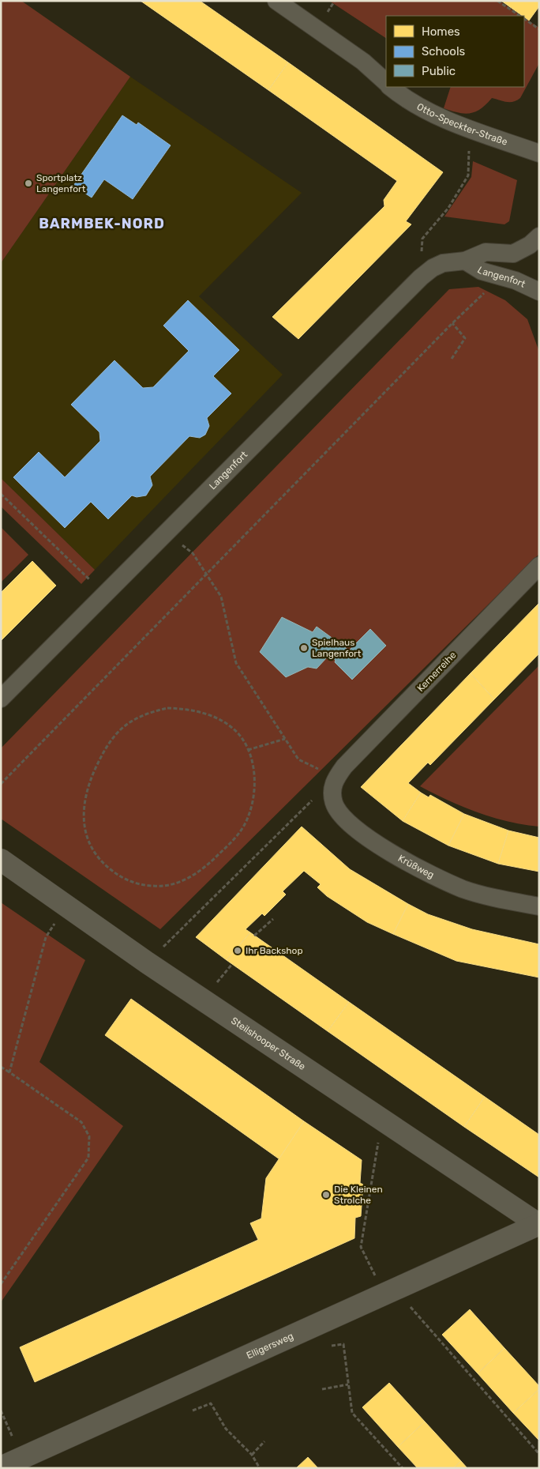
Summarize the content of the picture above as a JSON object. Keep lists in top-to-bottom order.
{
  "streets": {
    "street": [
      "Otto-Speckter-Straße",
      "Langenfort",
      "Kernerreihe",
      "Krüßweg",
      "Steilshooper Straße",
      "Elligersweg"
    ]
  },
  "crossings": [
    ["Kernerreihe", "Krüßweg"],
    ["Steilshooper Straße", "Elligersweg"]
  ],
  "districts": ["BARMBEK-NORD"],
  "places": [
    "Sportplatz Langenfort",
    "Spielhaus Langenfort",
    "Ihr Backshop",
    "Die Kleinen Strolche"
  ],
  "legend": ["Homes", "Schools", "Public"]
}
